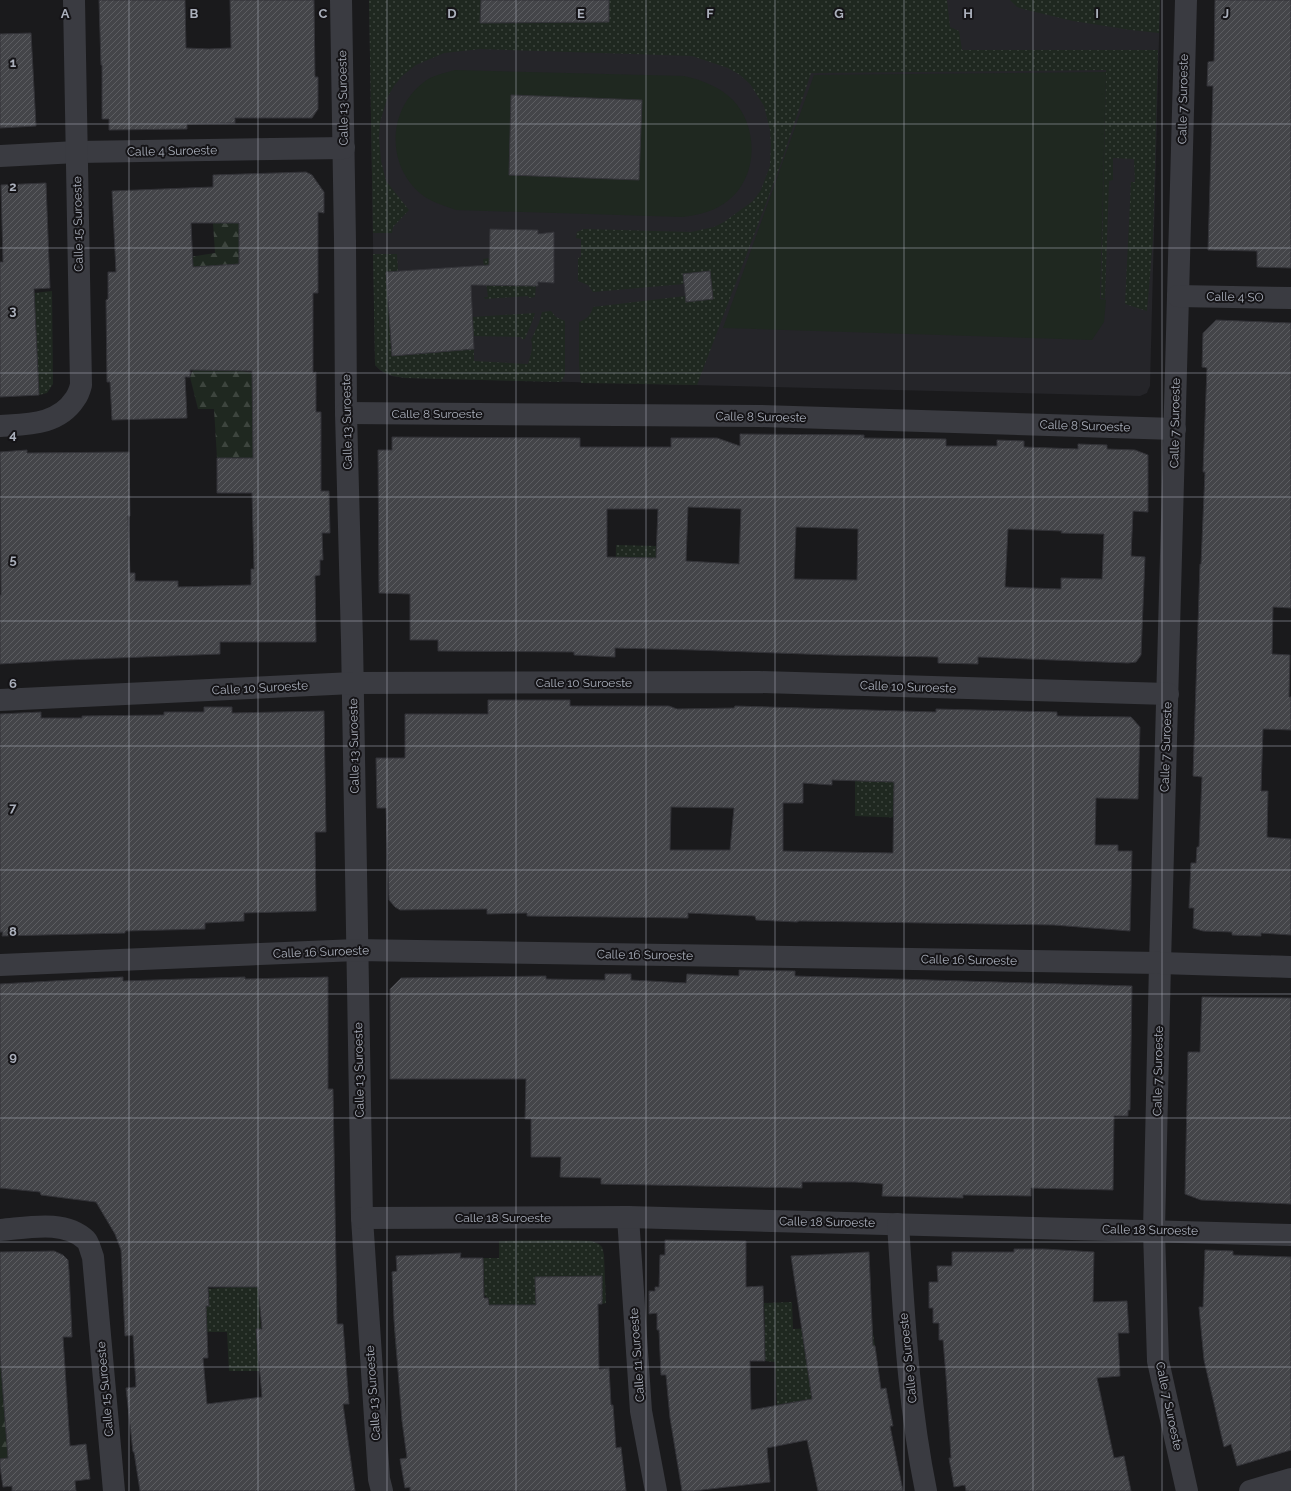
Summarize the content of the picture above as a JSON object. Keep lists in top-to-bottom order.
{
  "streets": {
    "street": [
      "Calle 13 Suroeste",
      "Calle 7 Suroeste",
      "Calle 4 Suroeste",
      "Calle 15 Suroeste",
      "Calle 4 SO",
      "Calle 8 Suroeste",
      "Calle 10 Suroeste",
      "Calle 16 Suroeste",
      "Calle 18 Suroeste",
      "Calle 11 Suroeste",
      "Calle 9 Suroeste"
    ]
  },
  "crossings": [
    ["Calle 13 Suroeste", "Calle 4 Suroeste"],
    ["Calle 13 Suroeste", "Calle 8 Suroeste"],
    ["Calle 13 Suroeste", "Calle 10 Suroeste"],
    ["Calle 13 Suroeste", "Calle 16 Suroeste"],
    ["Calle 13 Suroeste", "Calle 18 Suroeste"],
    ["Calle 7 Suroeste", "Calle 4 SO"],
    ["Calle 7 Suroeste", "Calle 8 Suroeste"],
    ["Calle 7 Suroeste", "Calle 10 Suroeste"],
    ["Calle 7 Suroeste", "Calle 16 Suroeste"],
    ["Calle 7 Suroeste", "Calle 18 Suroeste"],
    ["Calle 4 Suroeste", "Calle 15 Suroeste"],
    ["Calle 18 Suroeste", "Calle 11 Suroeste"],
    ["Calle 18 Suroeste", "Calle 9 Suroeste"]
  ],
  "grid": {
    "columns": [
      "A",
      "B",
      "C",
      "D",
      "E",
      "F",
      "G",
      "H",
      "I",
      "J"
    ],
    "rows": [
      "1",
      "2",
      "3",
      "4",
      "5",
      "6",
      "7",
      "8",
      "9"
    ]
  }
}
